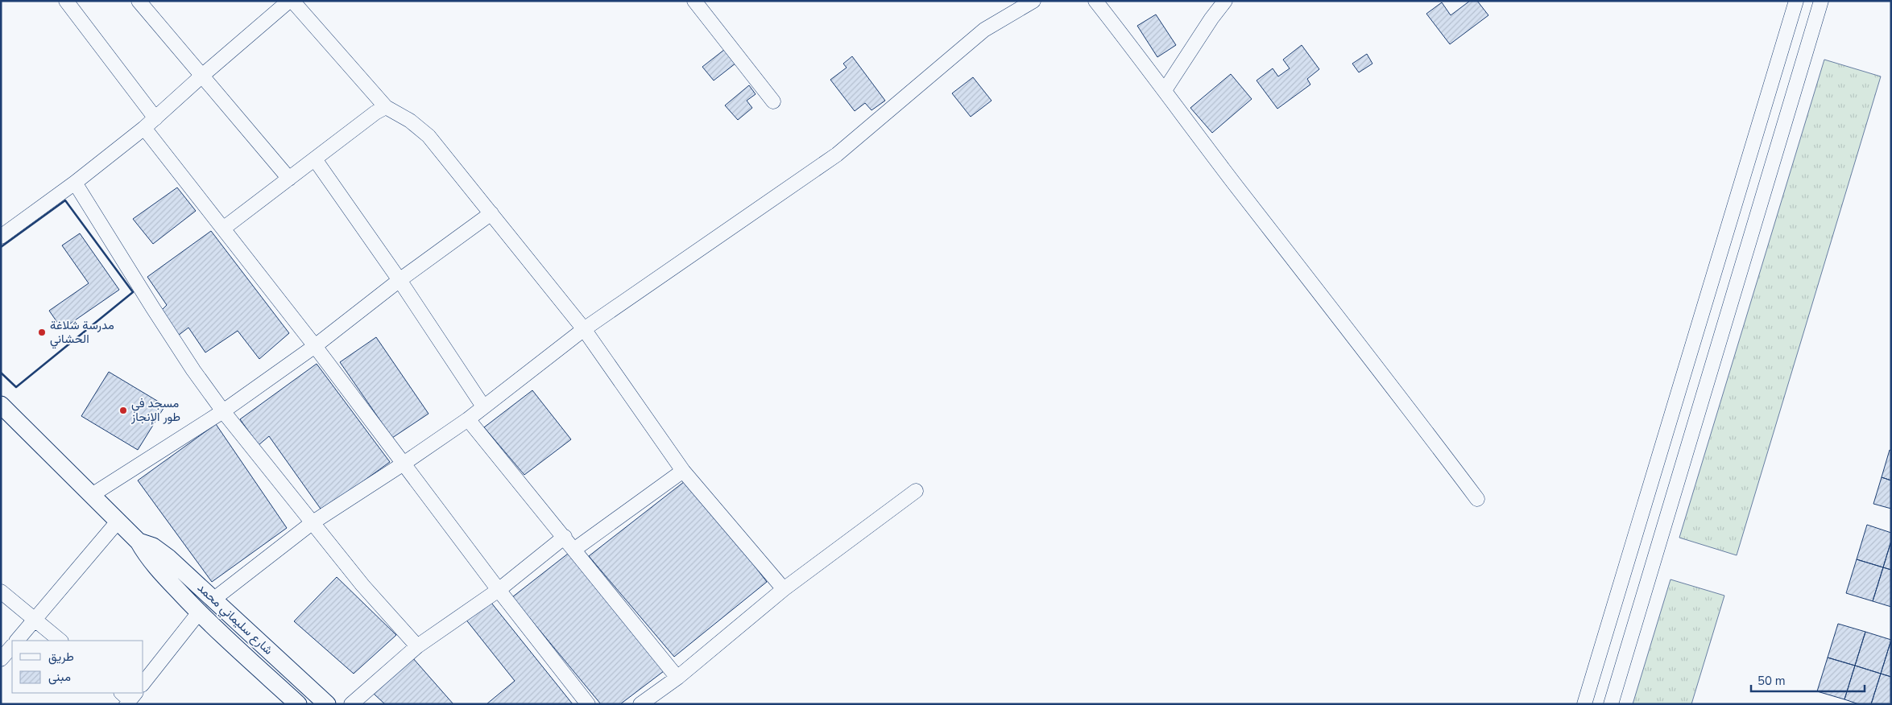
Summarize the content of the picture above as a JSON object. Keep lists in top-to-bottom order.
{
  "streets": {
    "street": ["شارع سليماني محمد"]
  },
  "places": ["مدرسة شلاغة الحشاني", "مسجد في طور الإنجاز"],
  "legend": ["طريق", "مبنى"],
  "scale_bar": "50 m"
}
